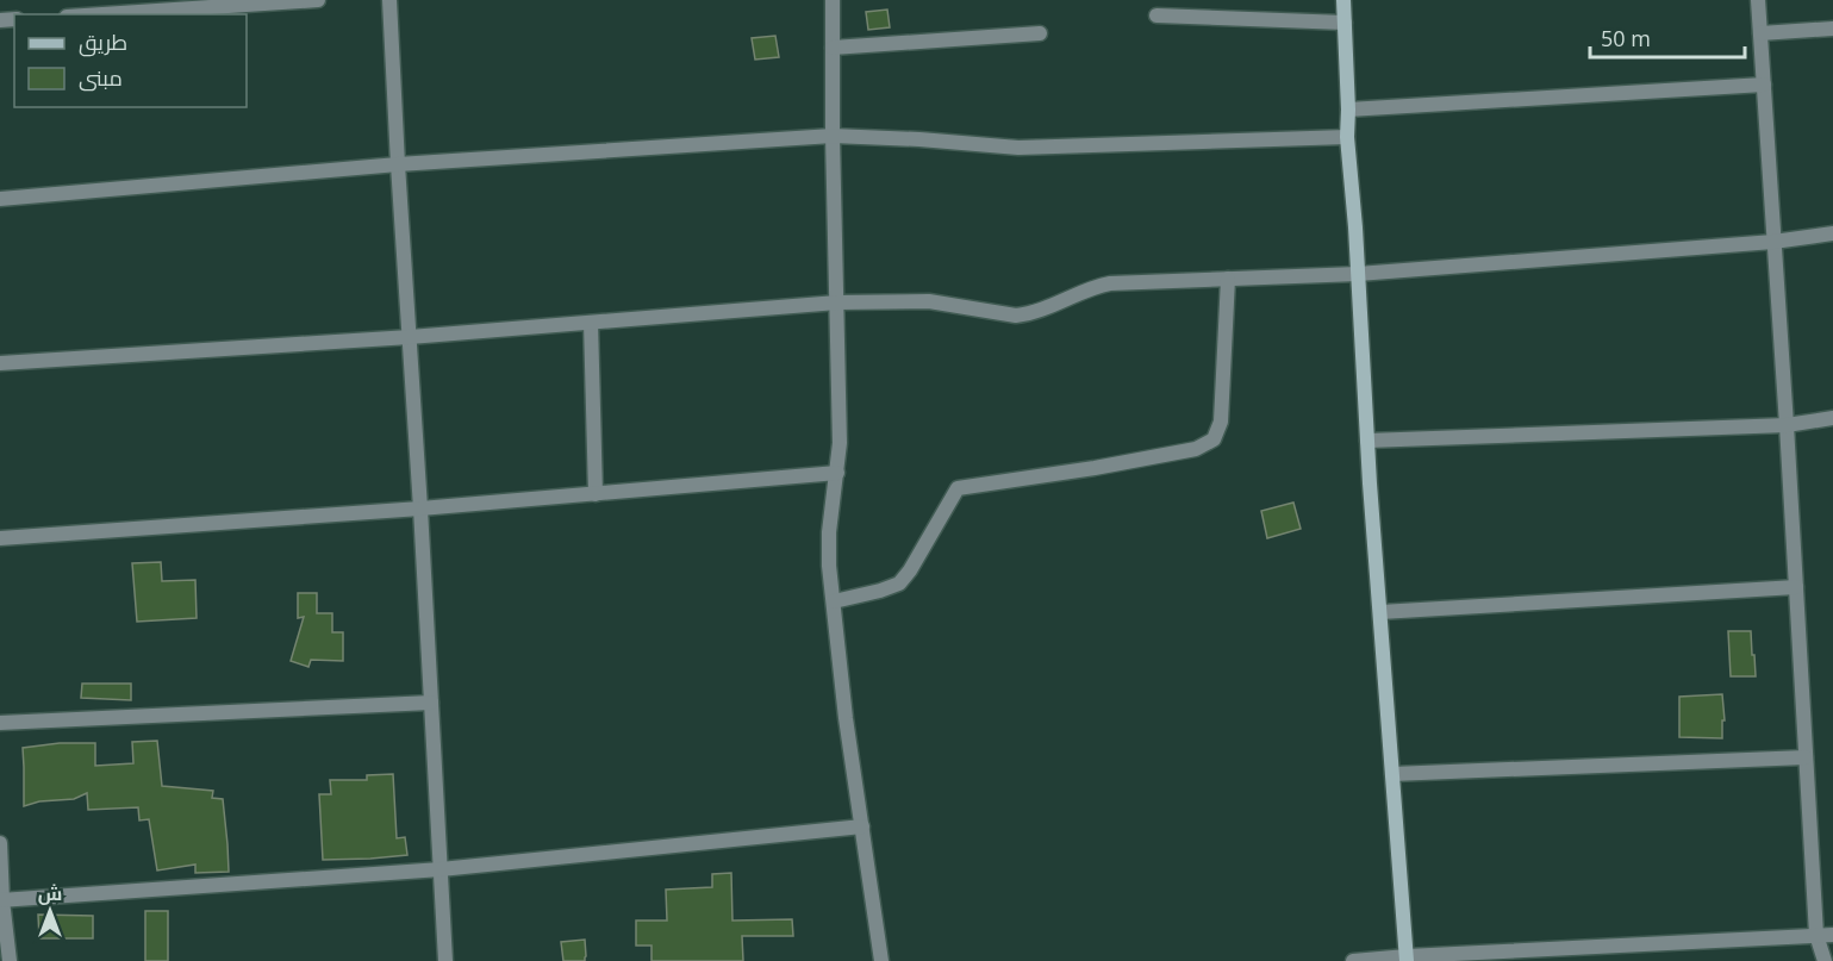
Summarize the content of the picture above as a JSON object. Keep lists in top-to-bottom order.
{
  "legend": ["طريق", "مبنى"],
  "scale_bar": "50 m",
  "north": "top"
}
